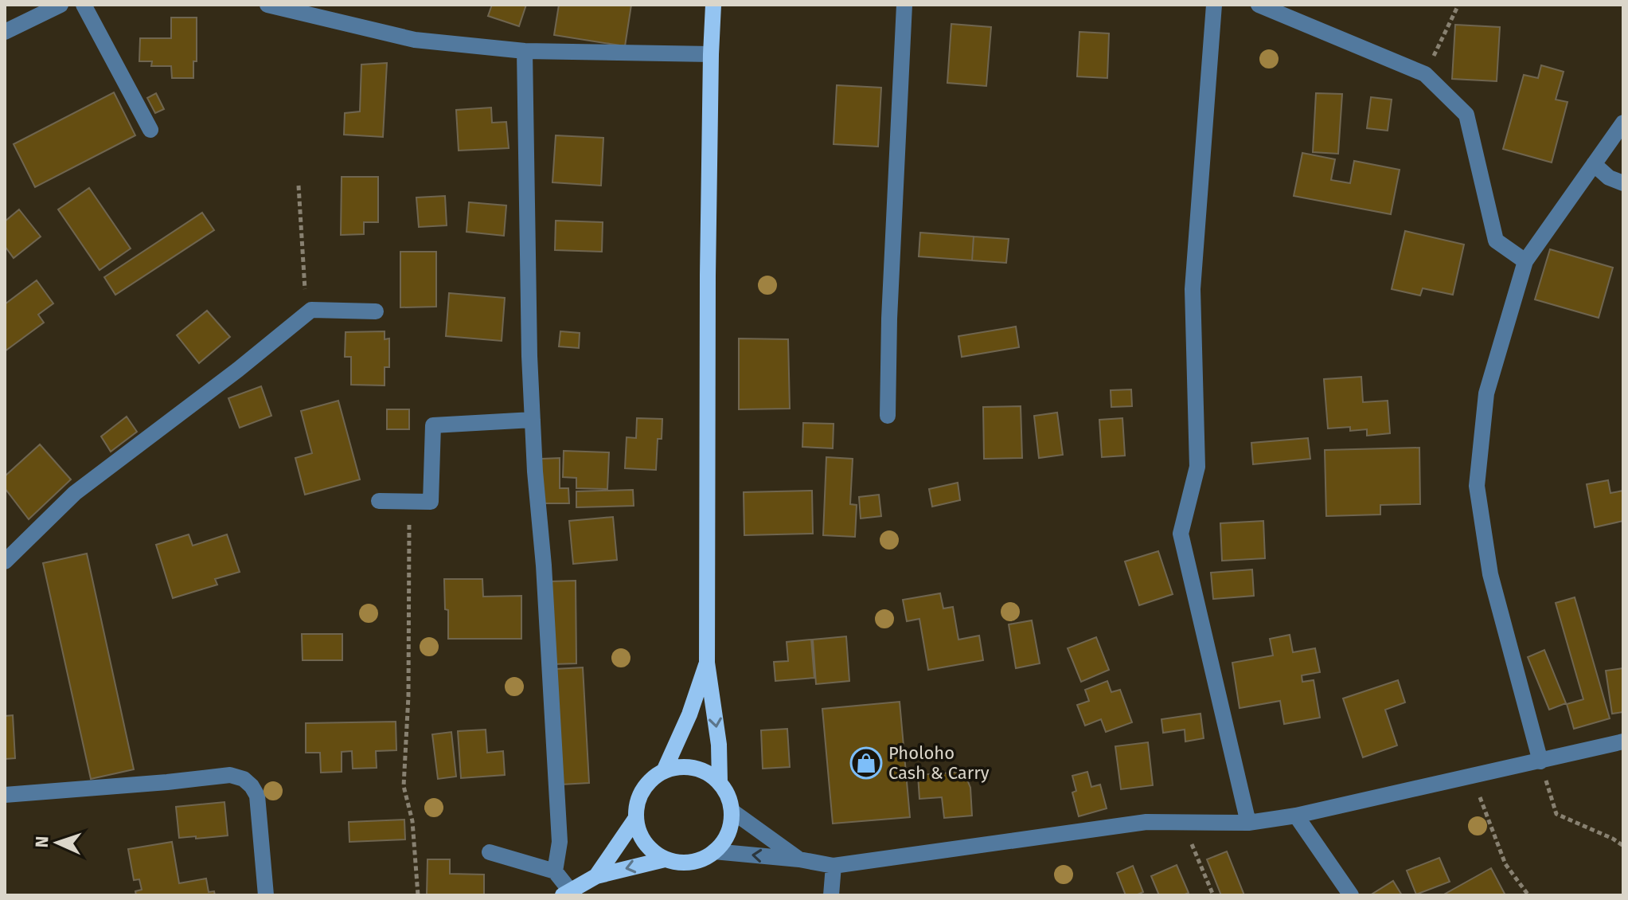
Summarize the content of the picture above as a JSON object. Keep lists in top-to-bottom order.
{
  "places": {
    "shop": ["Pholoho Cash & Carry"]
  },
  "north": "left"
}
